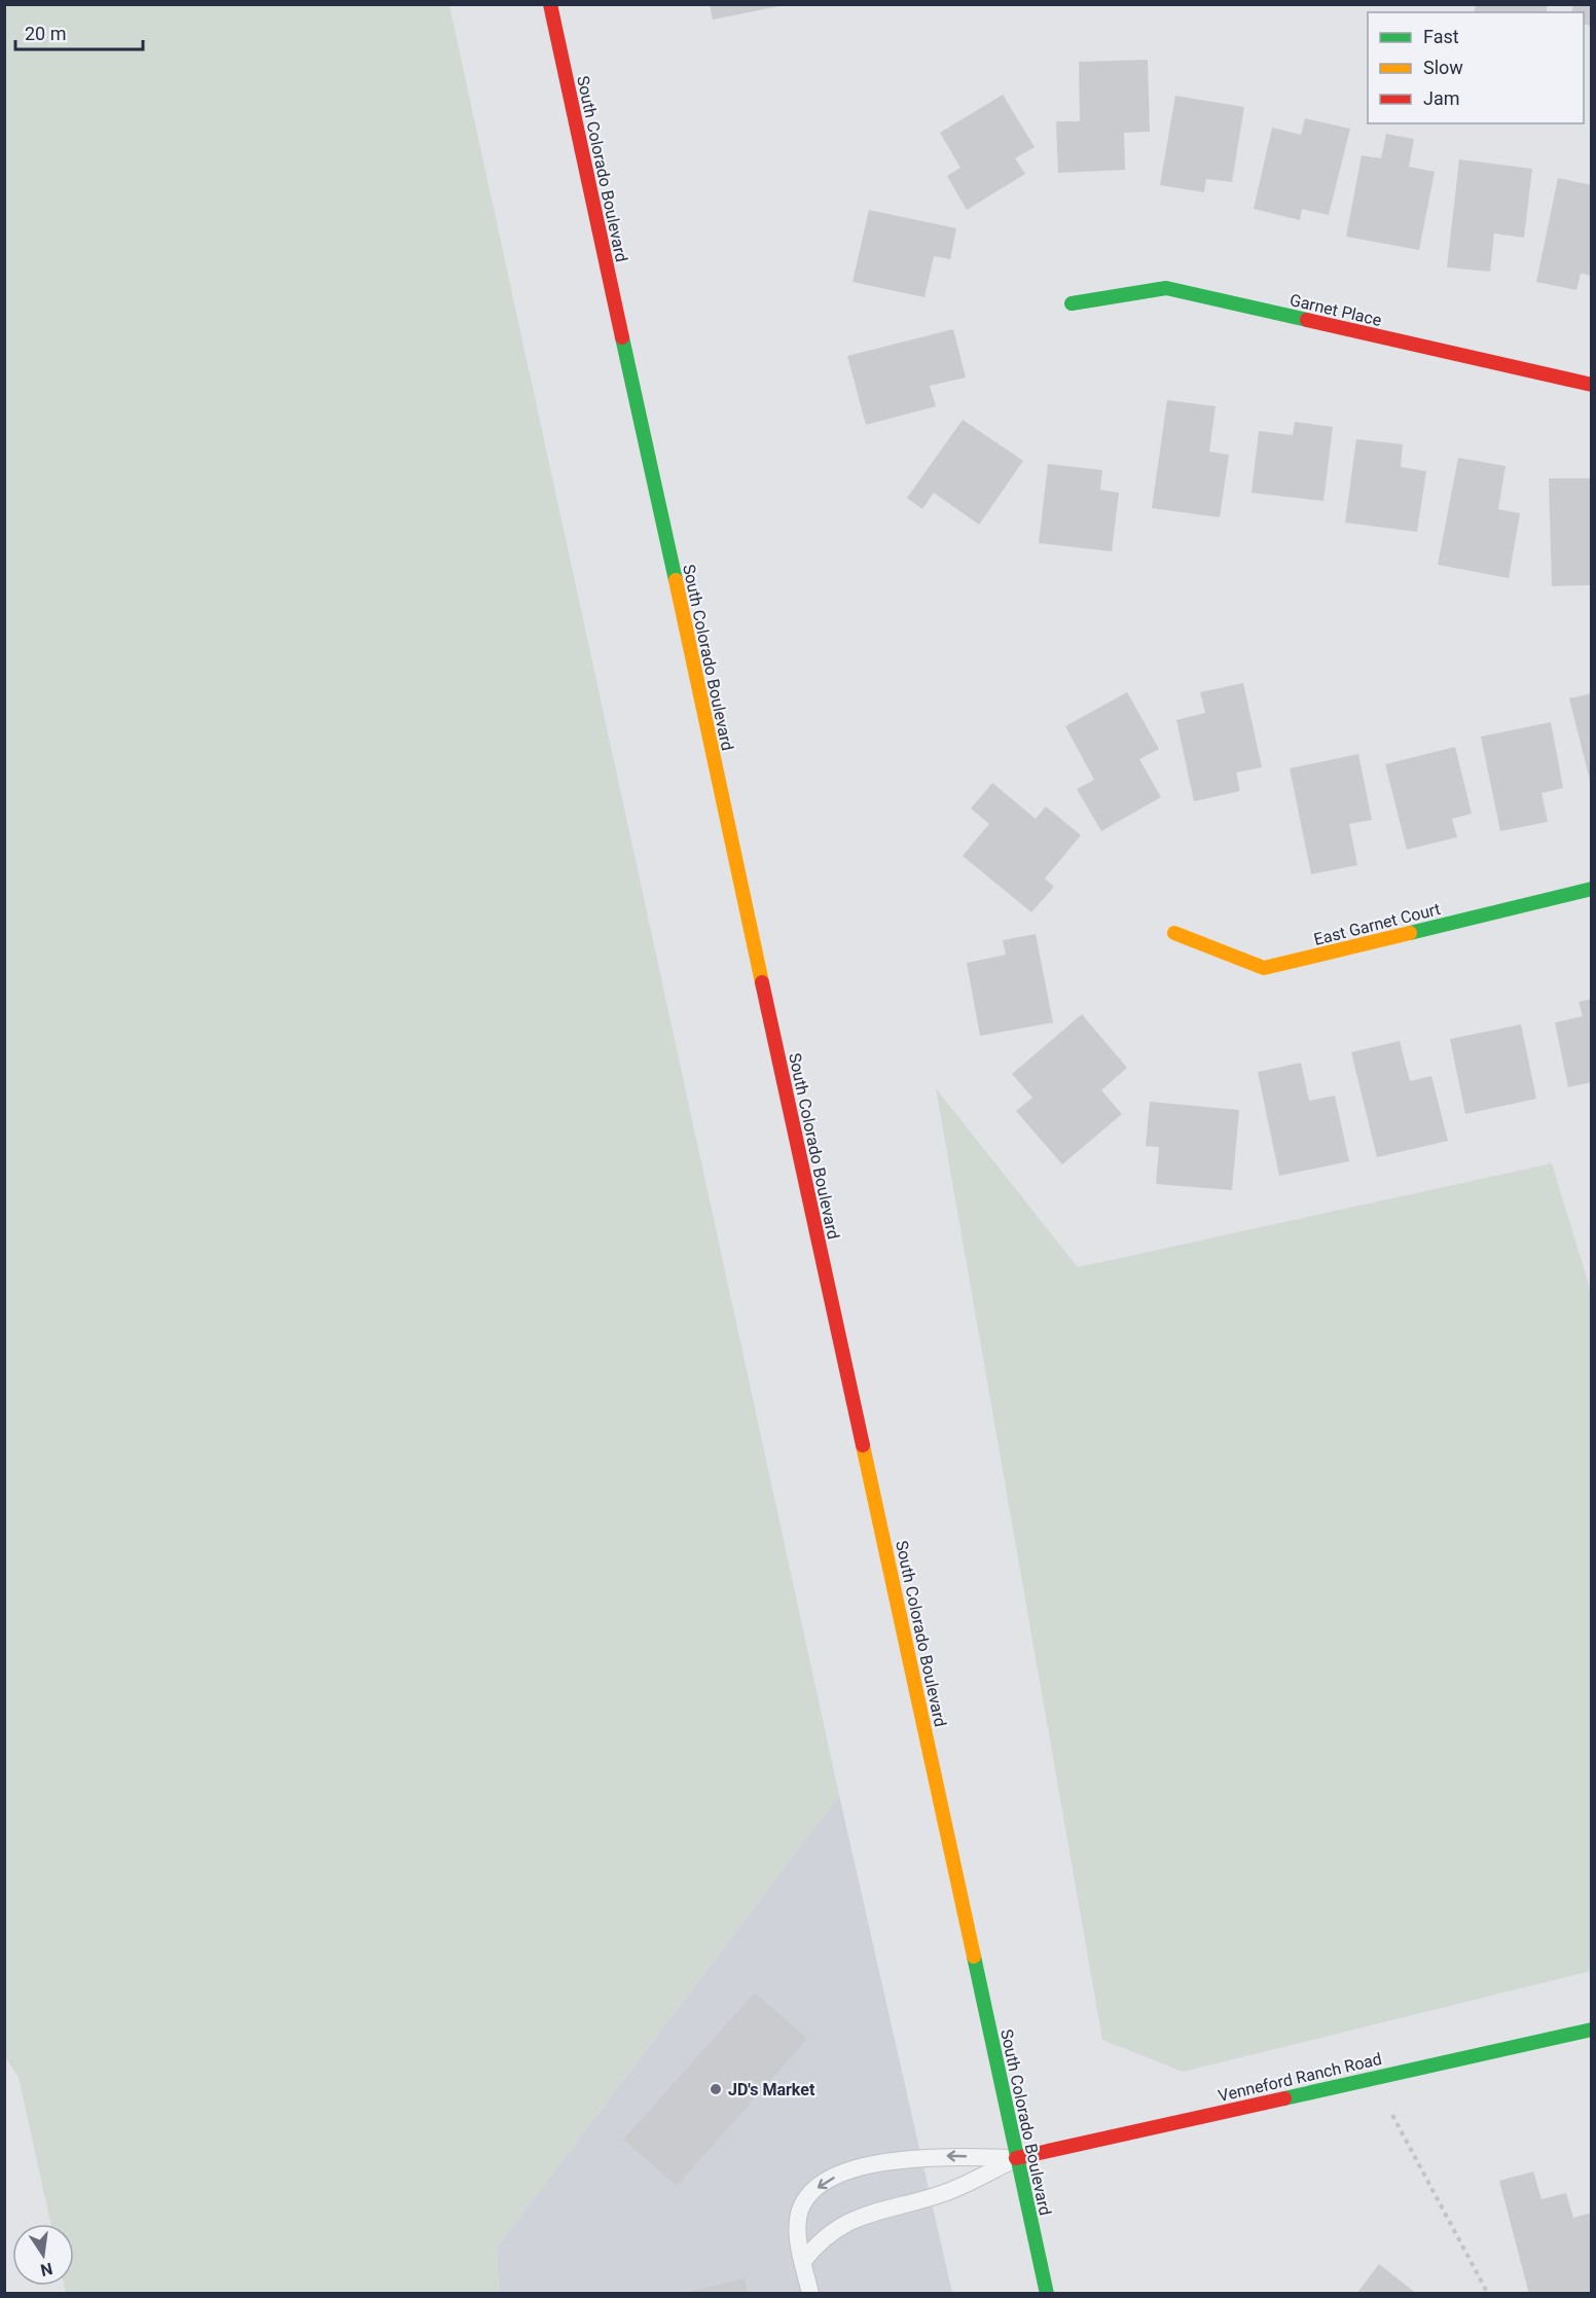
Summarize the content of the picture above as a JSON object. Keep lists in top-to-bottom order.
{
  "streets": {
    "main road": [
      "South Colorado Boulevard",
      "Garnet Place",
      "East Garnet Court",
      "Venneford Ranch Road"
    ]
  },
  "crossings": [
    ["South Colorado Boulevard", "Venneford Ranch Road"]
  ],
  "places": ["JD's Market"],
  "legend": ["Fast", "Slow", "Jam"],
  "scale_bar": "20 m",
  "north": "bottom"
}
